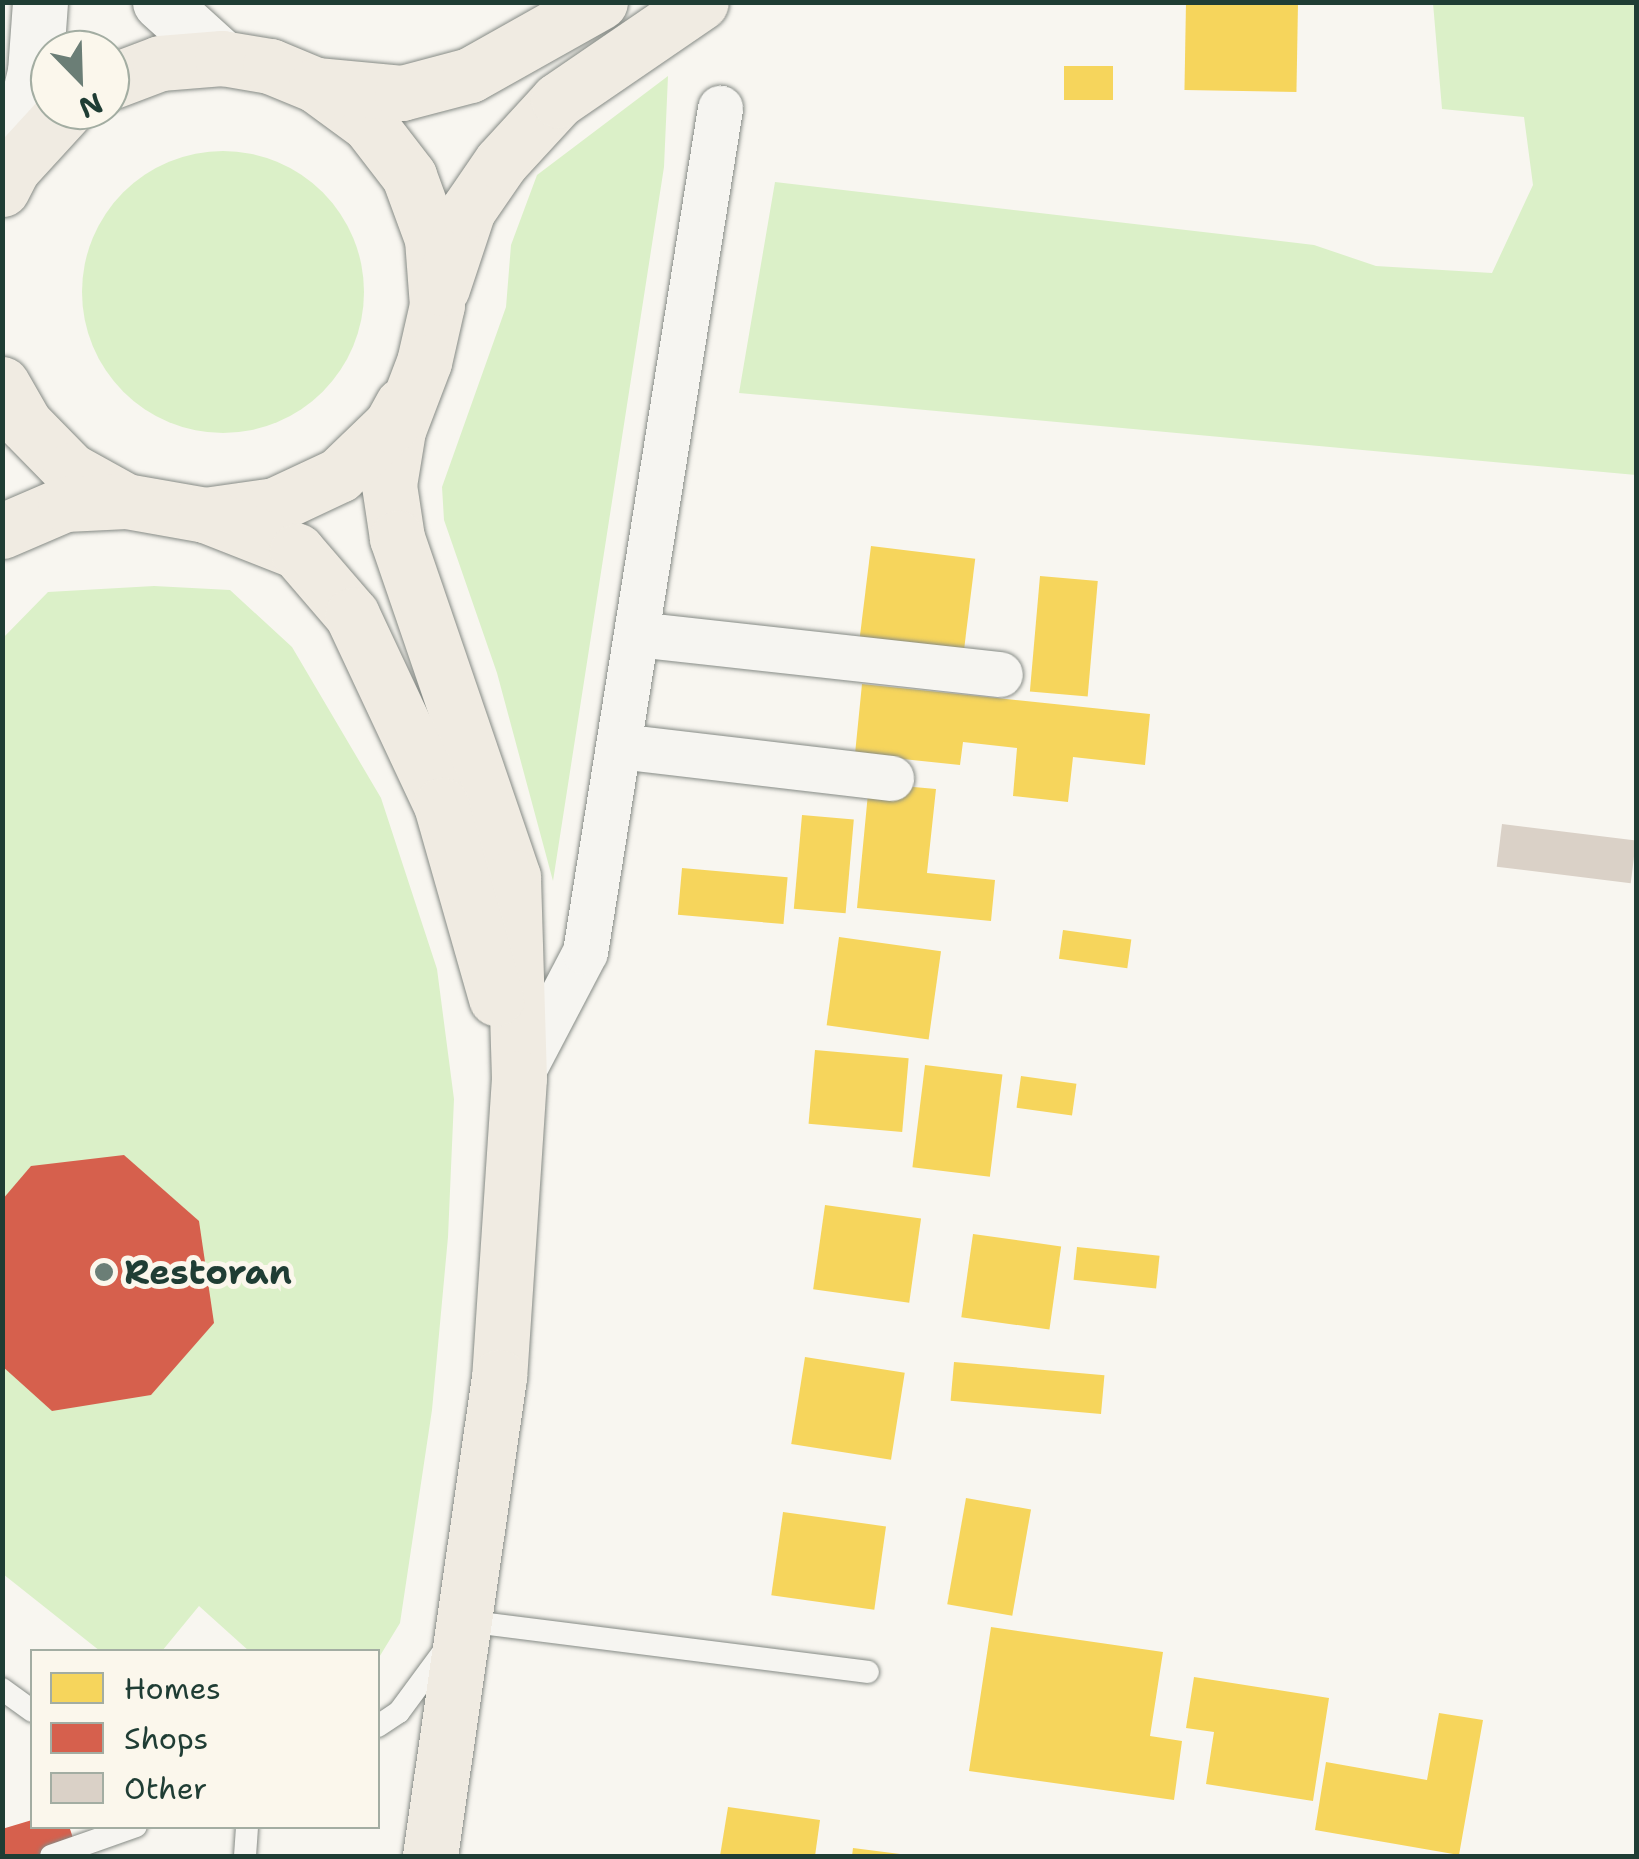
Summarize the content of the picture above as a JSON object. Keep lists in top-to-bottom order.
{
  "places": ["Restoran"],
  "legend": ["Homes", "Shops", "Other"],
  "north": "bottom right"
}
